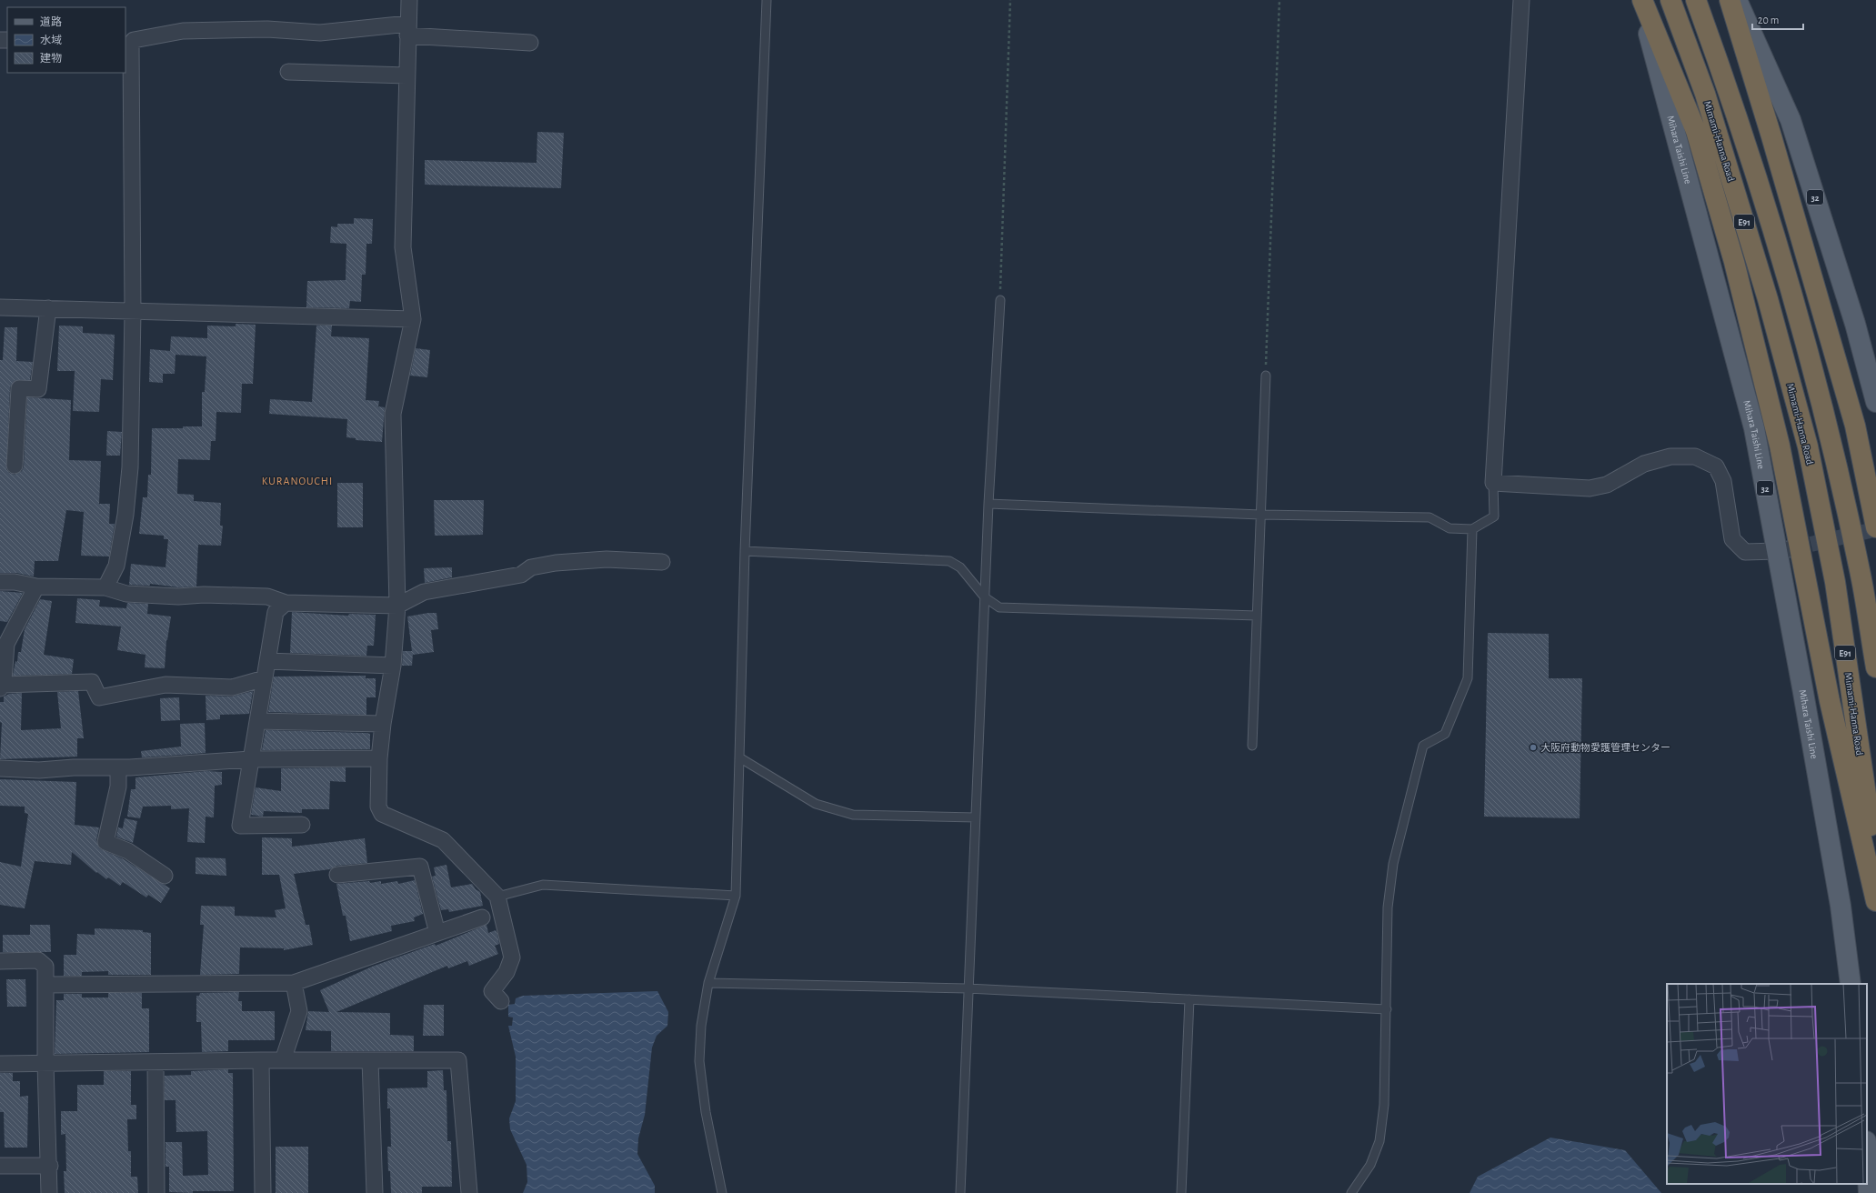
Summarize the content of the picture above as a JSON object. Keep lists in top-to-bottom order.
{
  "streets": {
    "highway": ["Mimami-Hanna Road", "E91"],
    "main road": ["Mihara Taishi Line", "32"]
  },
  "districts": ["KURANOUCHI"],
  "places": ["大阪府動物愛護管理センター"],
  "legend": ["道路", "水域", "建物"],
  "scale_bar": "20 m"
}
